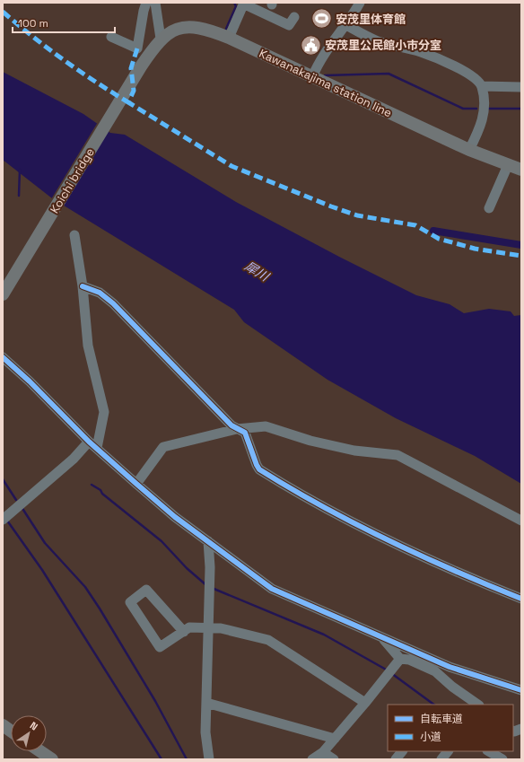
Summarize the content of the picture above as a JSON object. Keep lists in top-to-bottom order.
{
  "streets": {
    "main road": ["Kawanakajima station line", "Koichi bridge"]
  },
  "crossings": [
    ["Kawanakajima station line", "Koichi bridge"]
  ],
  "water": ["犀川"],
  "places": {
    "sports": ["安茂里体育館"],
    "public building": ["安茂里公民館小市分室"]
  },
  "legend": ["自転車道", "小道"],
  "scale_bar": "100 m",
  "north": "top right"
}
